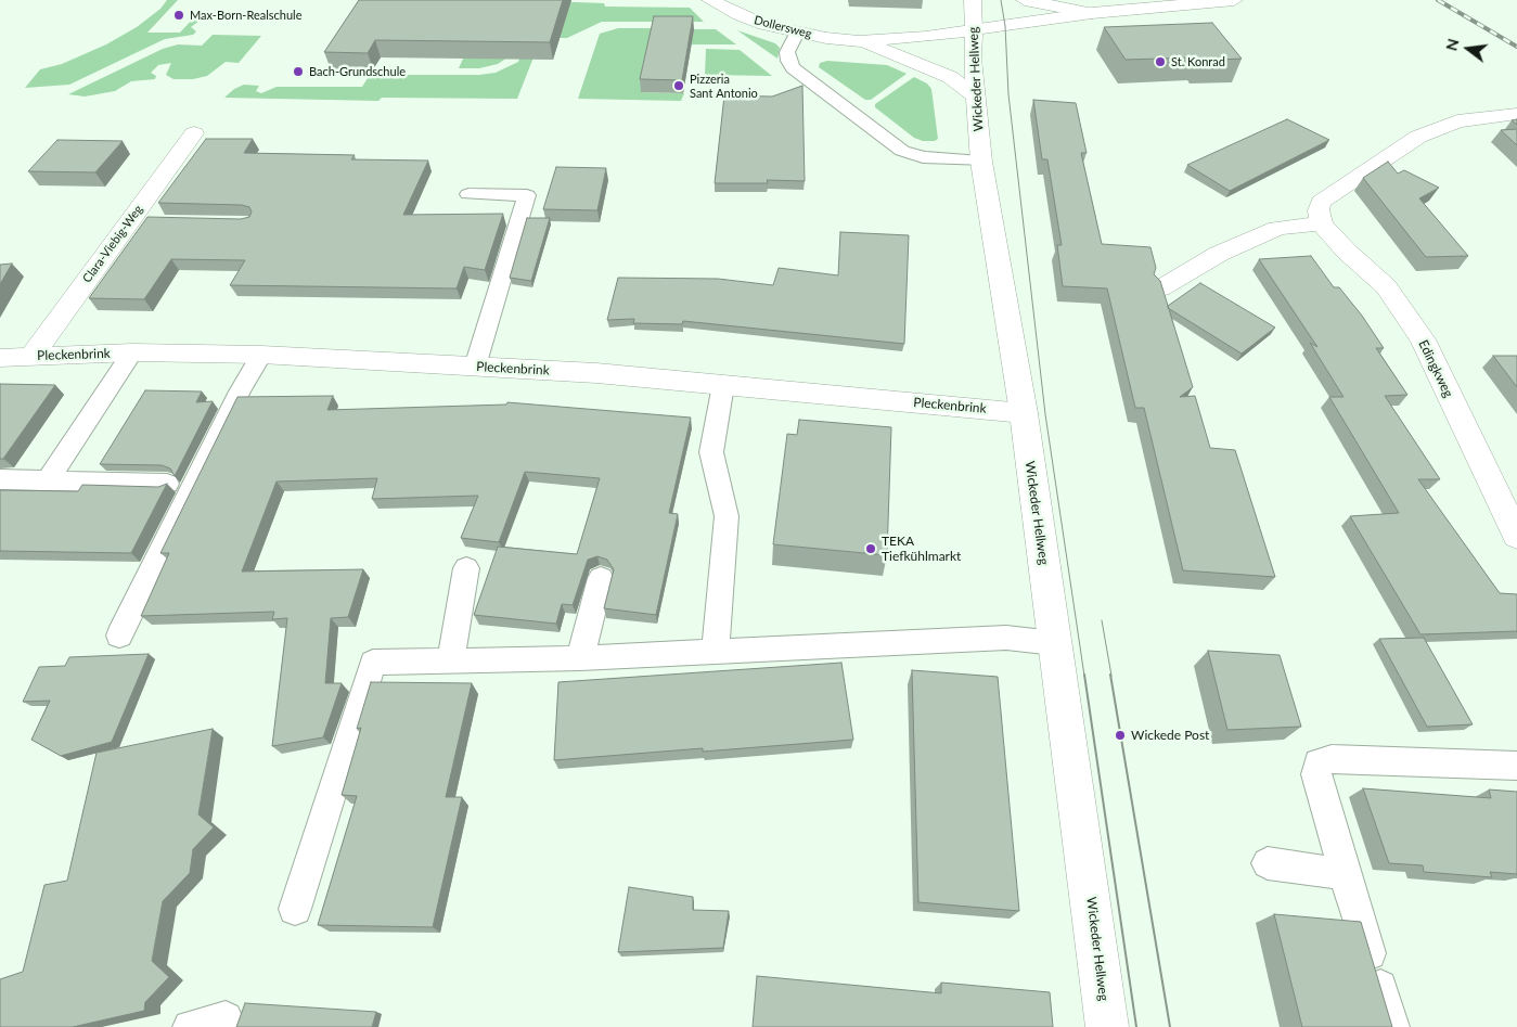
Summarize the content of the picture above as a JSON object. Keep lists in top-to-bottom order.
{
  "streets": {
    "street": [
      "Dollersweg",
      "Wickeder Hellweg",
      "Clara-Viebig-Weg",
      "Pleckenbrink",
      "Edingkweg"
    ]
  },
  "crossings": [
    ["Dollersweg", "Wickeder Hellweg"],
    ["Wickeder Hellweg", "Pleckenbrink"],
    ["Clara-Viebig-Weg", "Pleckenbrink"]
  ],
  "places": [
    "Max-Born-Realschule",
    "St. Konrad",
    "Bach-Grundschule",
    "Pizzeria Sant Antonio",
    "TEKA Tiefkühlmarkt",
    "Wickede Post"
  ],
  "north": "left"
}
